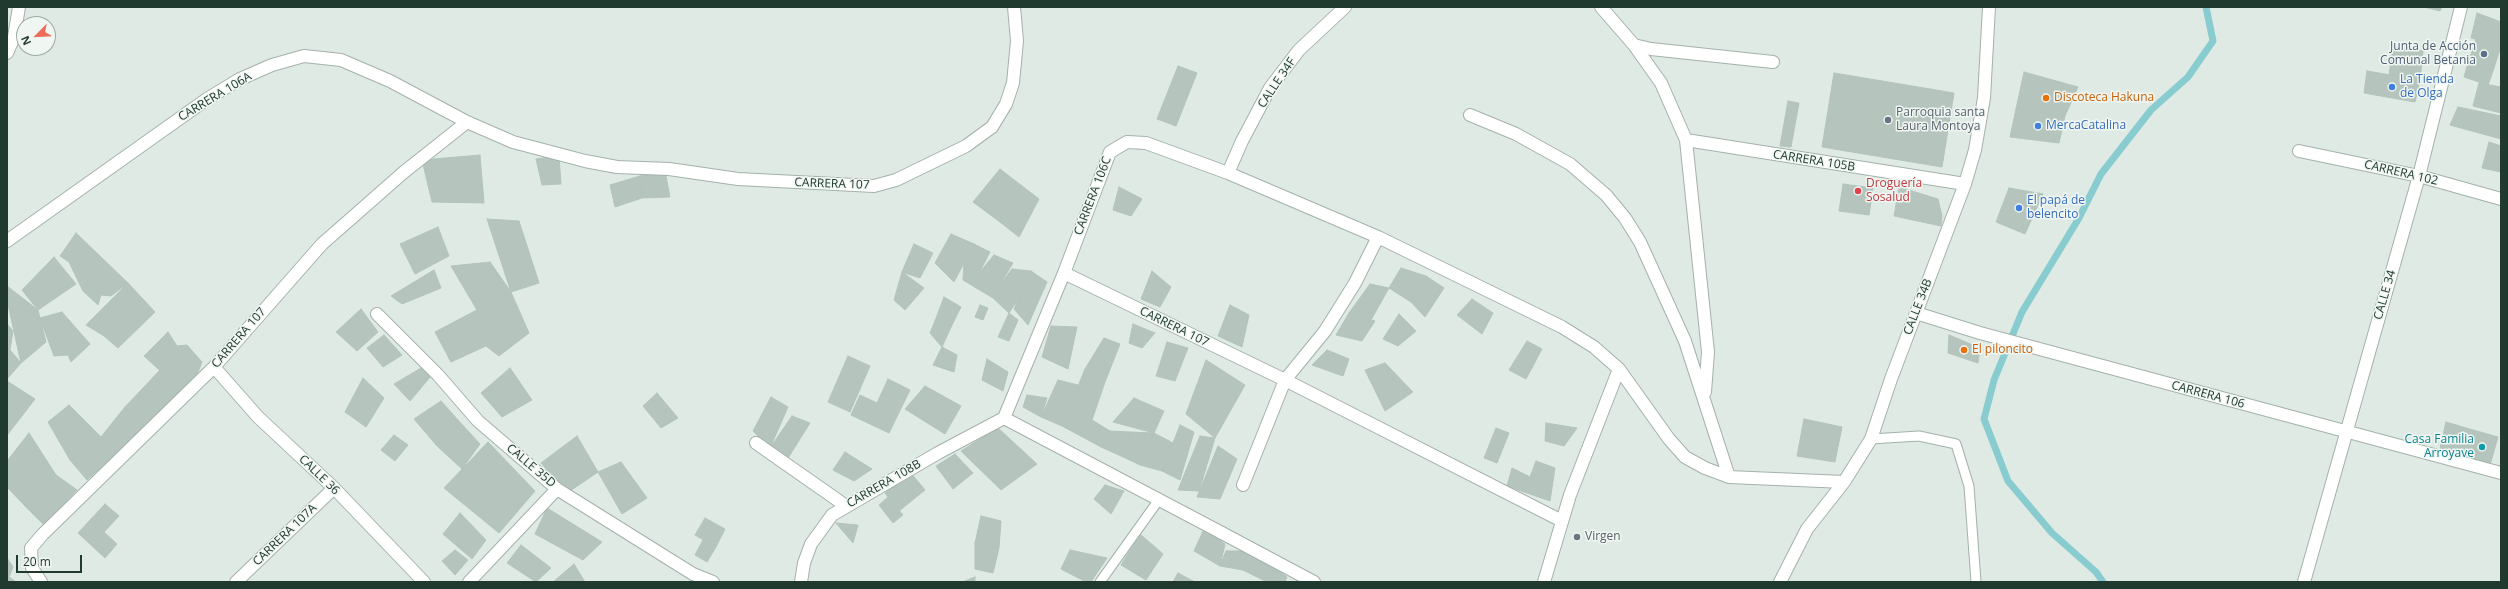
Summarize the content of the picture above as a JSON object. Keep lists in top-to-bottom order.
{
  "streets": {
    "street": [
      "CALLE 34F",
      "CARRERA 106A",
      "CARRERA 105B",
      "CARRERA 102",
      "CARRERA 107",
      "CARRERA 106C",
      "CALLE 34",
      "CALLE 34B",
      "CARRERA 106",
      "CALLE 35D",
      "CALLE 36",
      "CARRERA 108B",
      "CARRERA 107A"
    ]
  },
  "crossings": [
    ["CALLE 34F", "CARRERA 106C"],
    ["CARRERA 106A", "CARRERA 107"],
    ["CARRERA 105B", "CALLE 34B"],
    ["CARRERA 102", "CALLE 34"],
    ["CARRERA 107", "CARRERA 106C"],
    ["CARRERA 107", "CALLE 36"],
    ["CARRERA 106C", "CARRERA 108B"],
    ["CALLE 34", "CARRERA 106"],
    ["CALLE 34B", "CARRERA 106"],
    ["CALLE 36", "CARRERA 107A"]
  ],
  "places": [
    "Junta de Acción Comunal Betania",
    "La Tienda de Olga",
    "Discoteca Hakuna",
    "Parroquia santa Laura Montoya",
    "MercaCatalina",
    "Droguería Sosalud",
    "El papá de belencito",
    "El piloncito",
    "Casa Familia Arroyave",
    "Virgen"
  ],
  "scale_bar": "20 m",
  "north": "bottom left"
}
